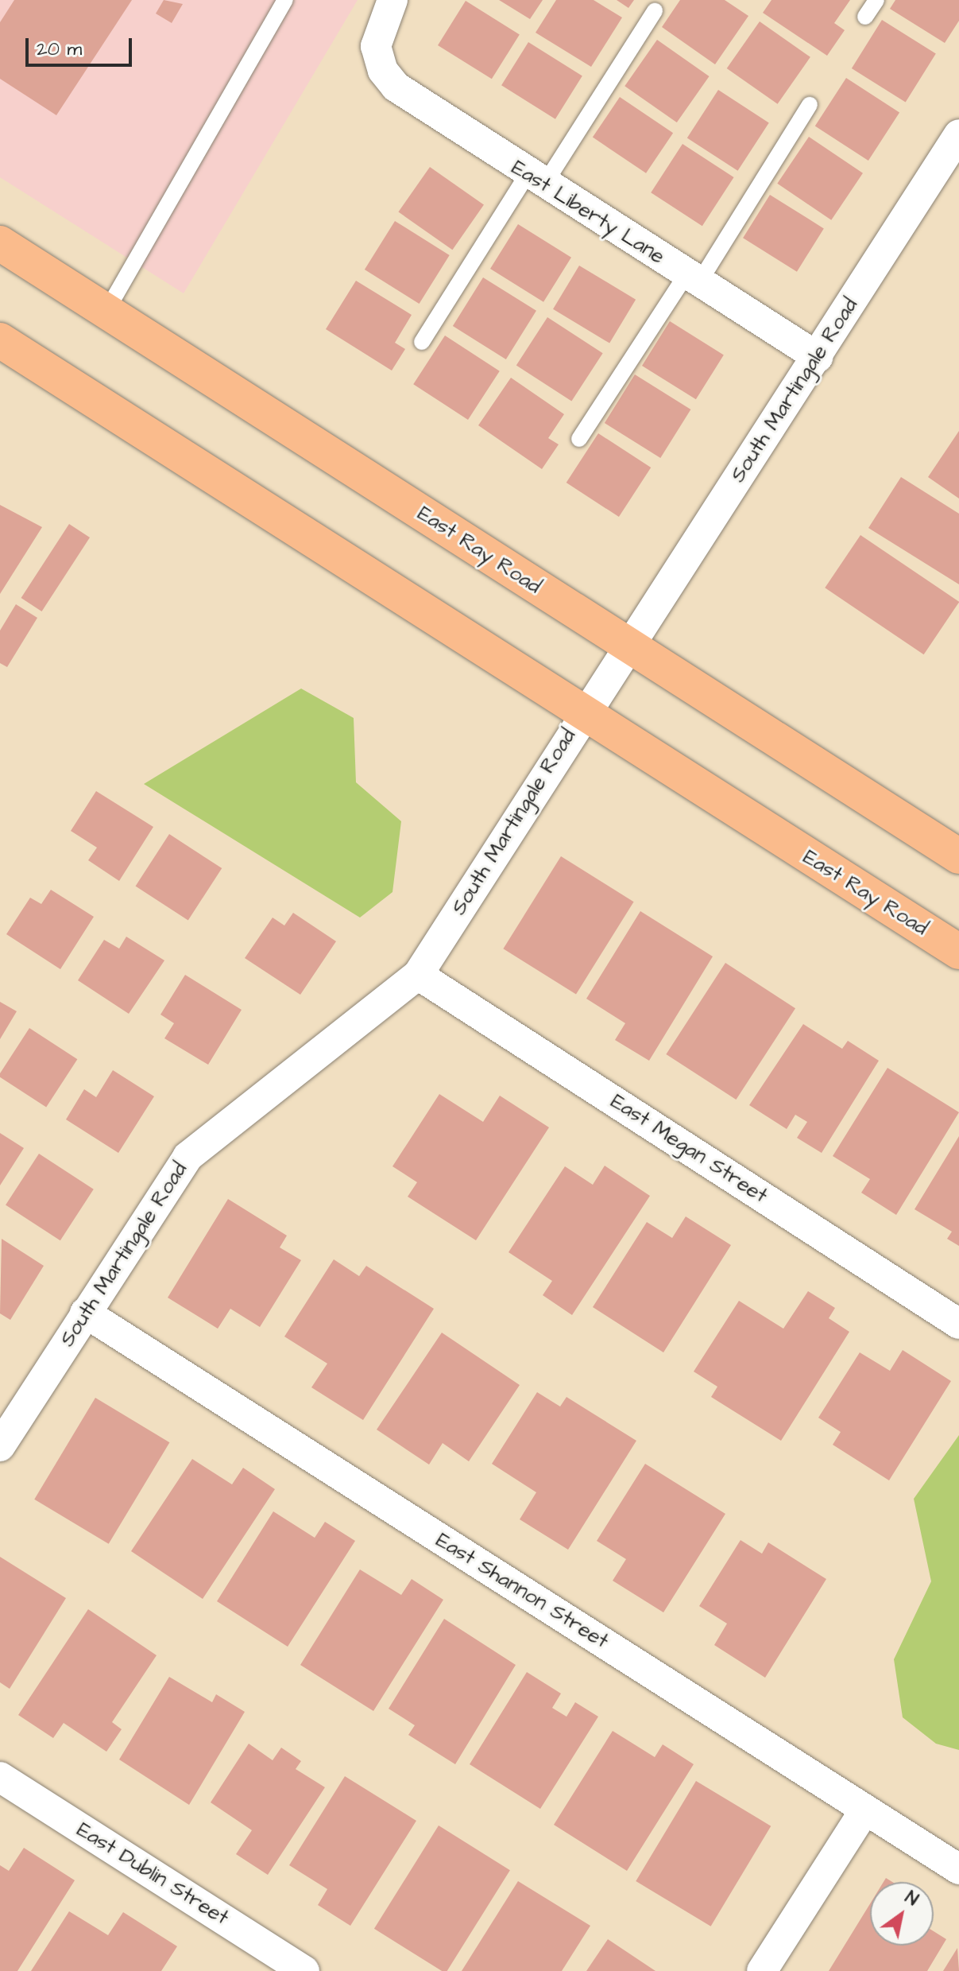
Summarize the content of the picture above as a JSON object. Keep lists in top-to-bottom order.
{
  "streets": {
    "main road": ["East Ray Road"],
    "street": [
      "East Liberty Lane",
      "South Martingale Road",
      "East Megan Street",
      "East Shannon Street",
      "East Dublin Street"
    ]
  },
  "crossings": [
    ["East Liberty Lane", "South Martingale Road"],
    ["South Martingale Road", "East Ray Road"],
    ["South Martingale Road", "East Megan Street"],
    ["South Martingale Road", "East Shannon Street"]
  ],
  "scale_bar": "20 m",
  "north": "top right"
}
